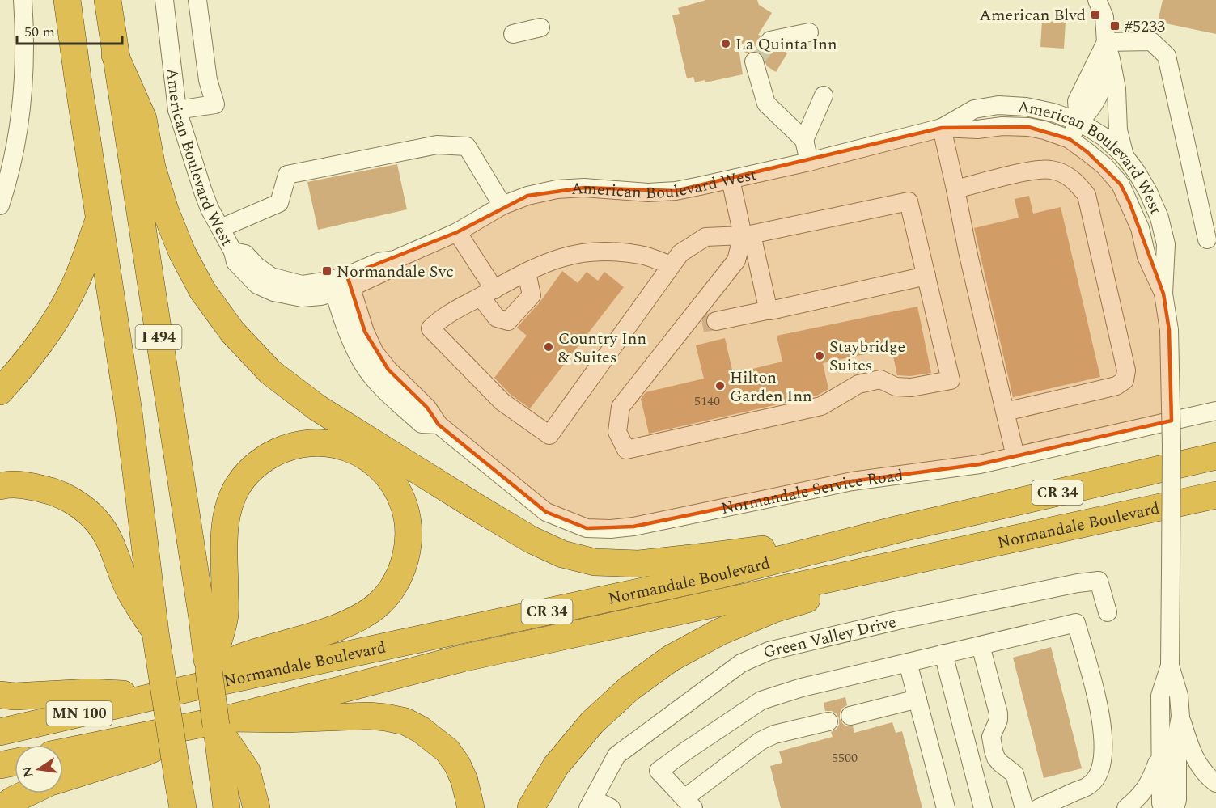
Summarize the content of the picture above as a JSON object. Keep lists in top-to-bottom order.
{
  "streets": {
    "highway": [
      "I 494",
      "CR 34",
      "Normandale Boulevard",
      "MN 100"
    ],
    "street": ["American Boulevard West", "Normandale Service Road", "Green Valley Drive"]
  },
  "crossings": [
    ["American Boulevard West", "Normandale Service Road"],
    ["Normandale Boulevard", "MN 100"]
  ],
  "places": {
    "transit": ["American Blvd", "#5233", "Normandale Svc"],
    "other": [
      "La Quinta Inn",
      "Country Inn & Suites",
      "Staybridge Suites",
      "Hilton Garden Inn"
    ]
  },
  "house_numbers": ["5140", "5500"],
  "scale_bar": "50 m",
  "north": "left"
}
